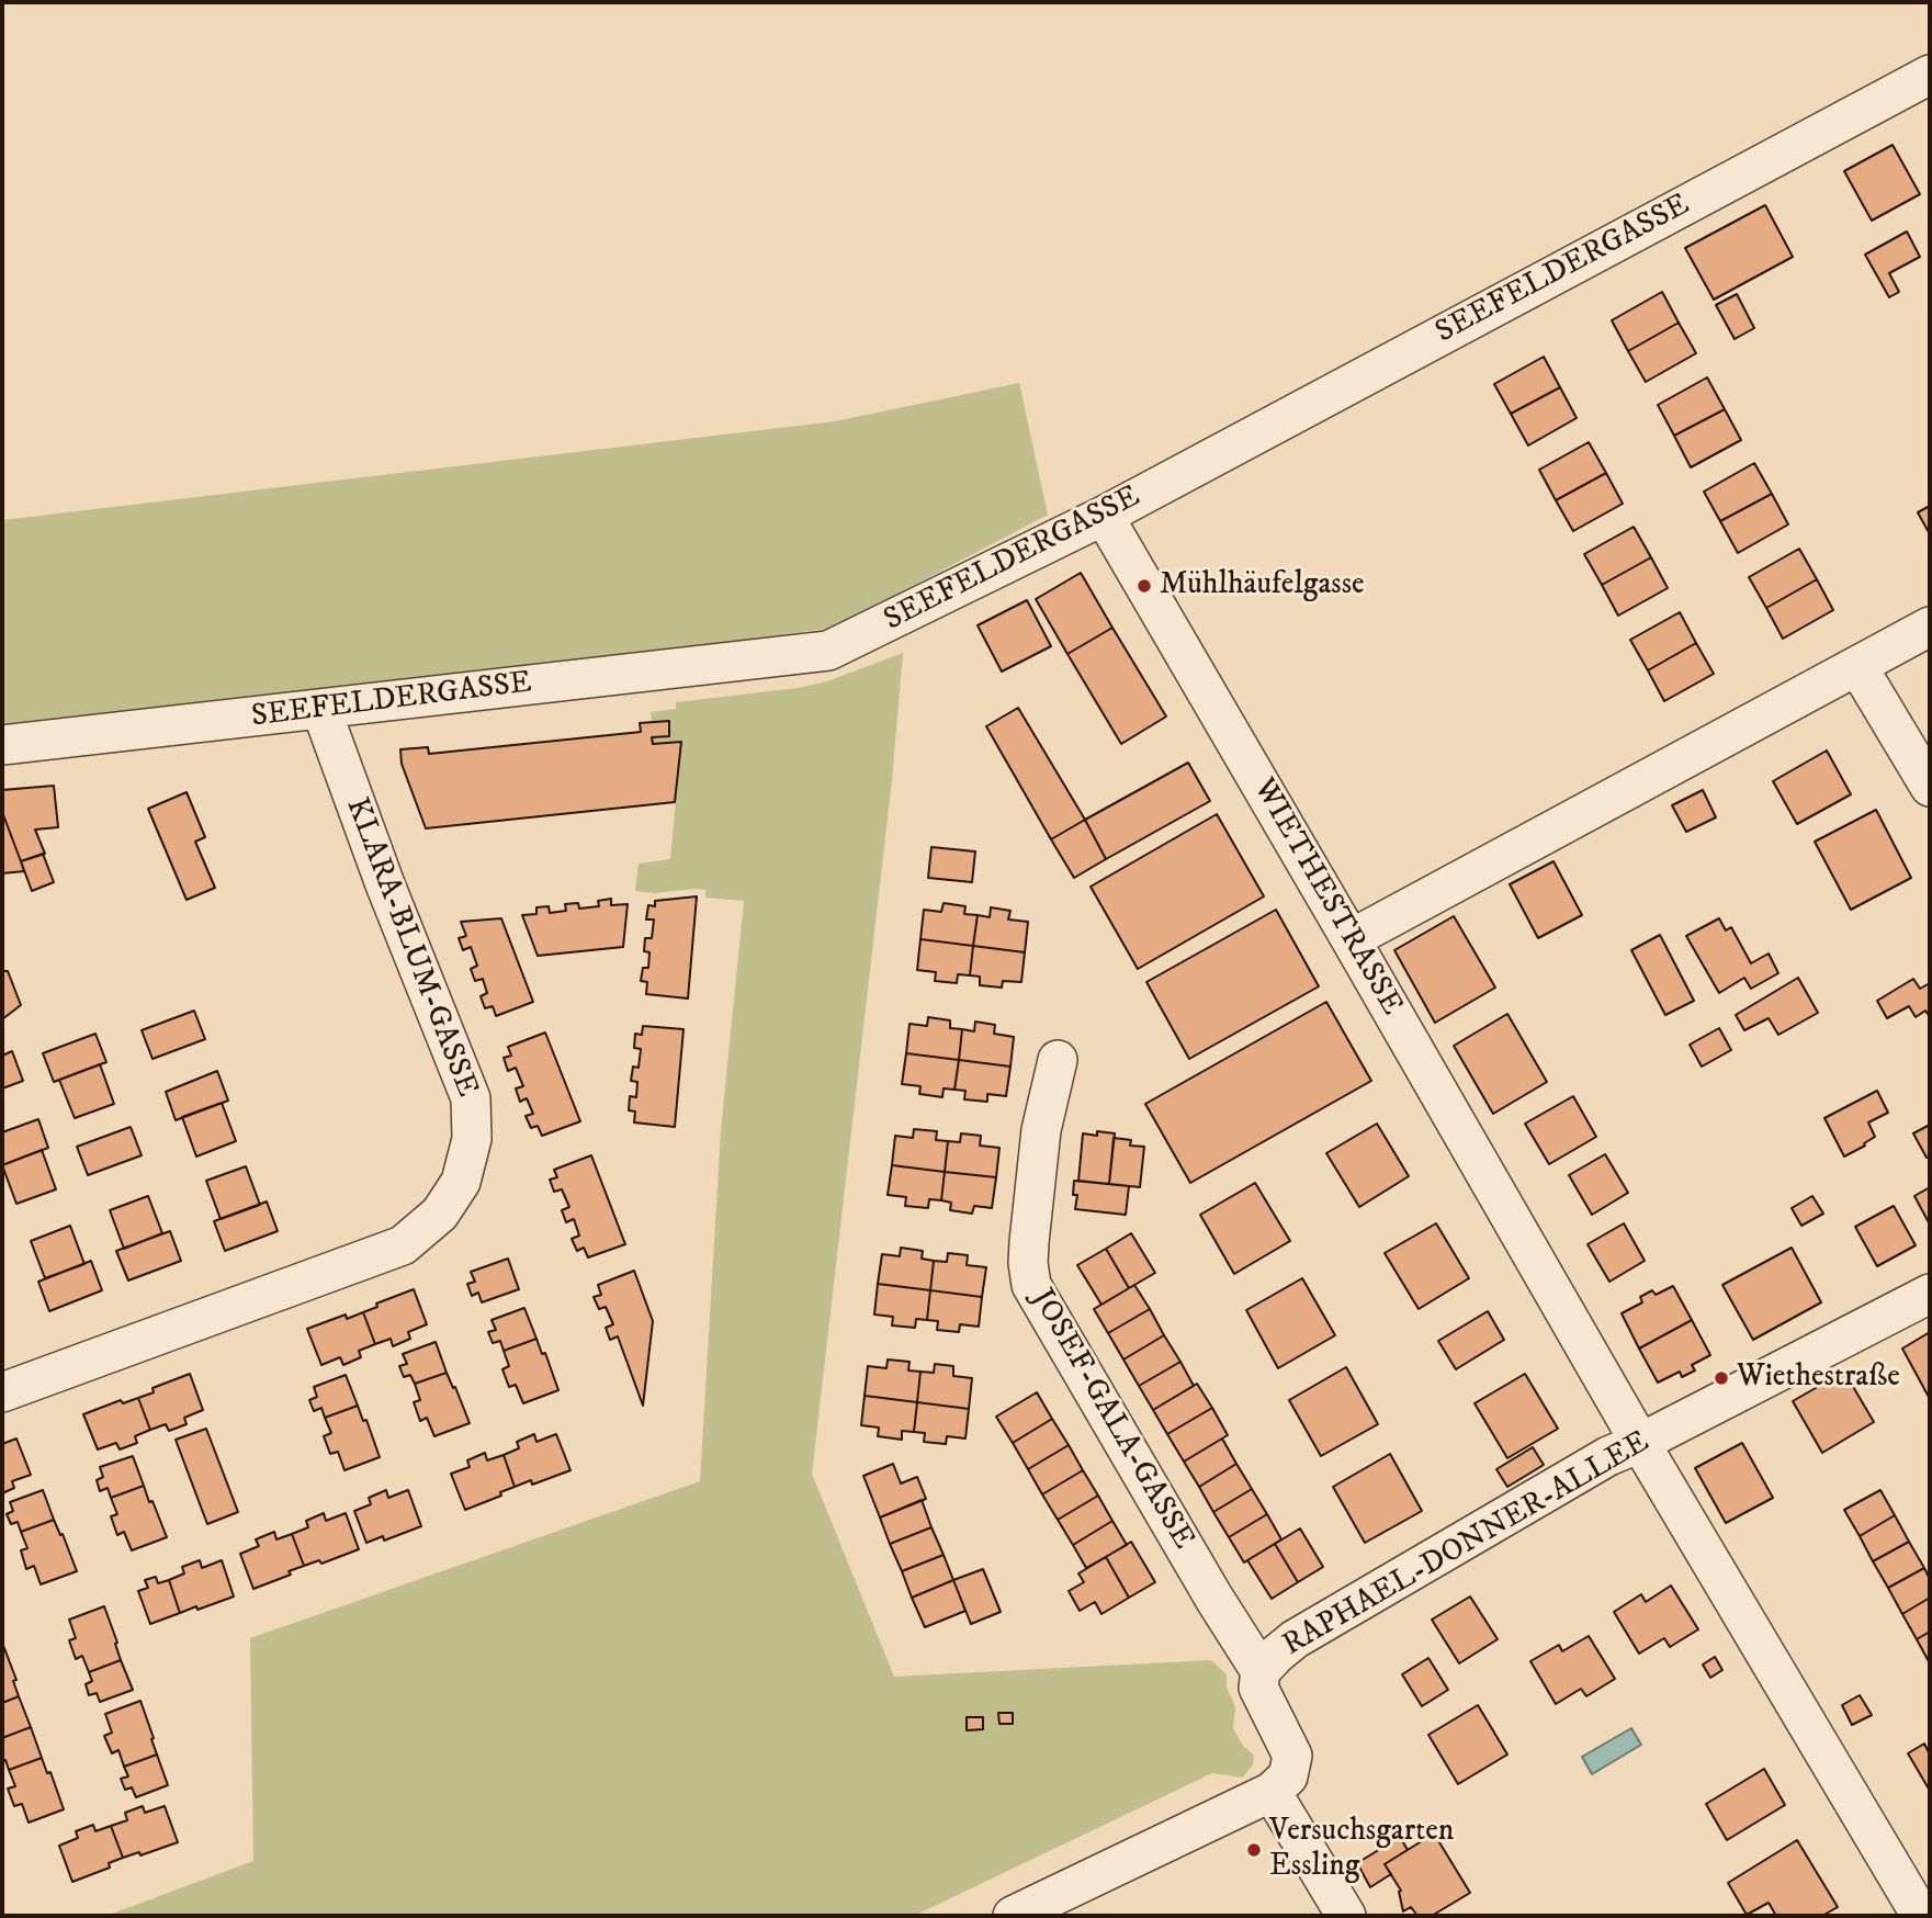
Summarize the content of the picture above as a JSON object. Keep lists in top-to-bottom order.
{
  "streets": {
    "street": [
      "SEEFELDERGASSE",
      "WIETHESTRASSE",
      "KLARA-BLUM-GASSE",
      "JOSEF-GALA-GASSE",
      "RAPHAEL-DONNER-ALLEE"
    ]
  },
  "crossings": [
    ["SEEFELDERGASSE", "WIETHESTRASSE"],
    ["SEEFELDERGASSE", "KLARA-BLUM-GASSE"],
    ["WIETHESTRASSE", "RAPHAEL-DONNER-ALLEE"],
    ["JOSEF-GALA-GASSE", "RAPHAEL-DONNER-ALLEE"]
  ],
  "places": ["Mühlhäufelgasse", "Wiethestraße", "Versuchsgarten Essling"]
}
